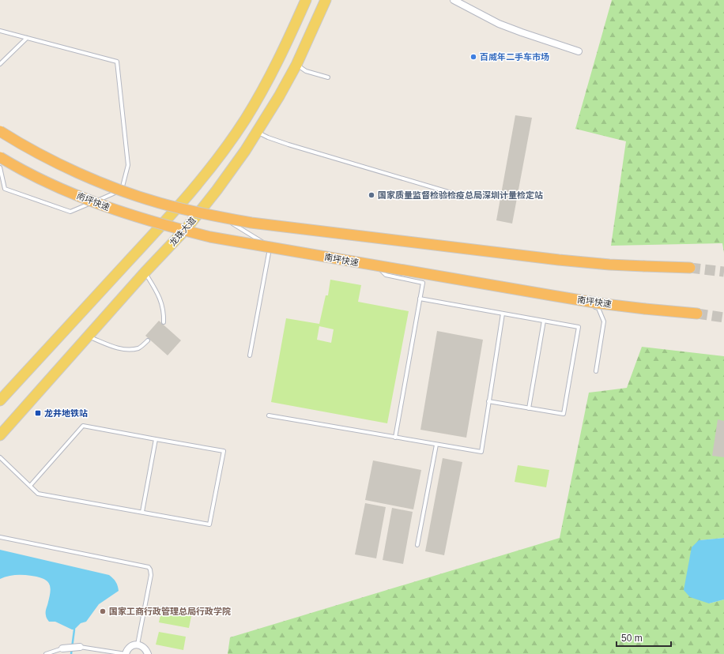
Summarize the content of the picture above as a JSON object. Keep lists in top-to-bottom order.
{
  "streets": {
    "highway": ["南坪快速"],
    "main road": ["龙珠大道"]
  },
  "places": {
    "other": ["百威年二手车市场", "国家质量监督检验检疫总局深圳计量检定站", "国家工商行政管理总局行政学院"],
    "transit": ["龙井地铁站"]
  },
  "scale_bar": "50 m"
}
